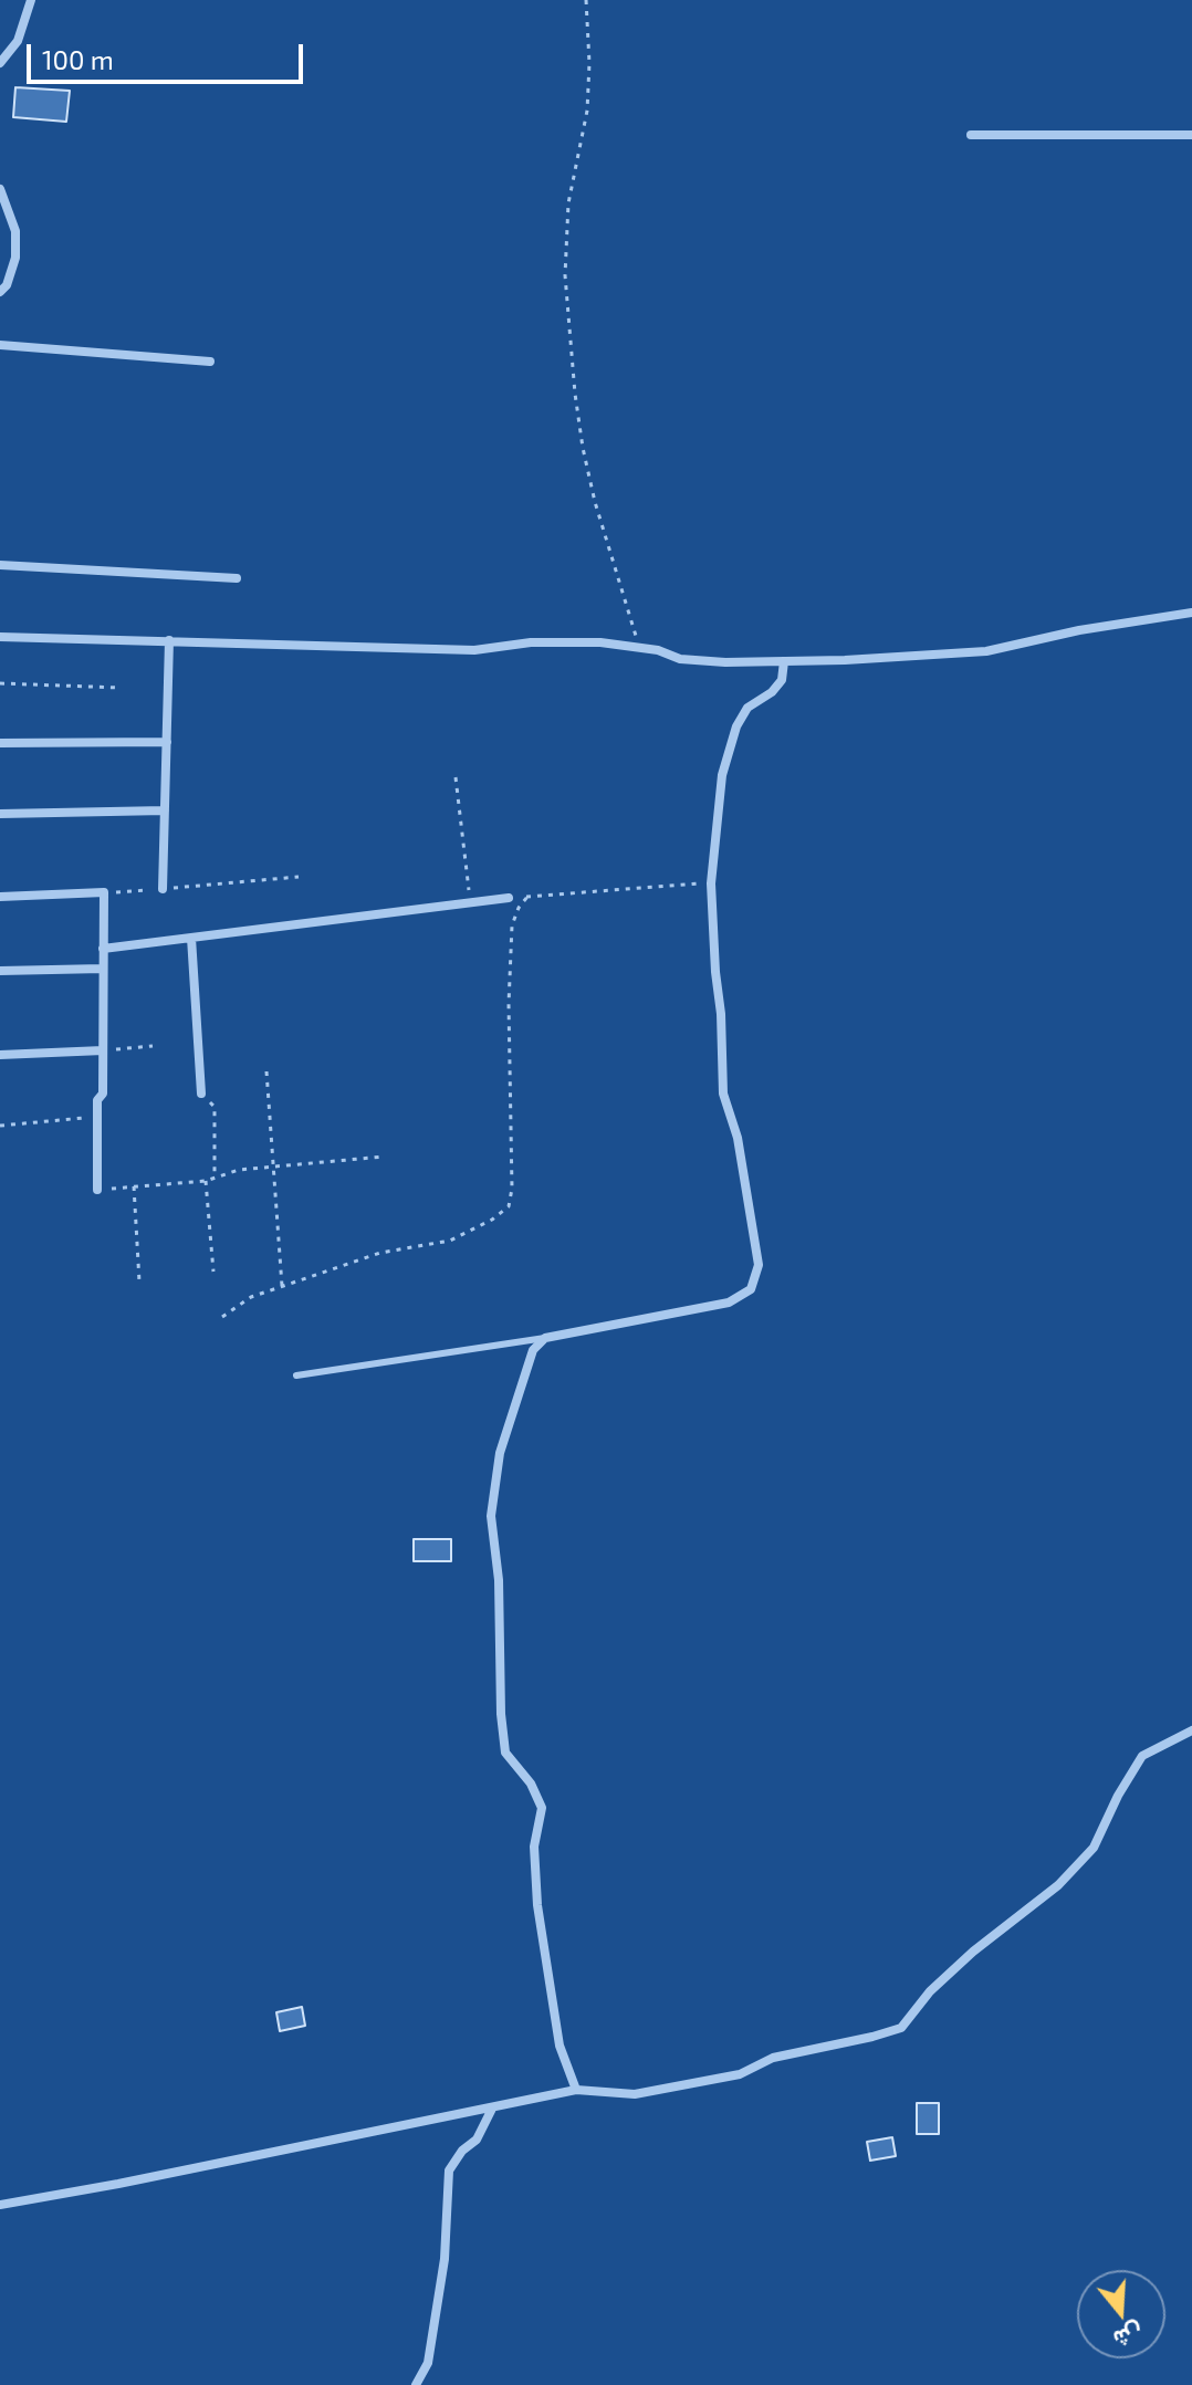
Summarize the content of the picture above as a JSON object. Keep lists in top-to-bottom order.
{
  "scale_bar": "100 m",
  "north": "bottom"
}
